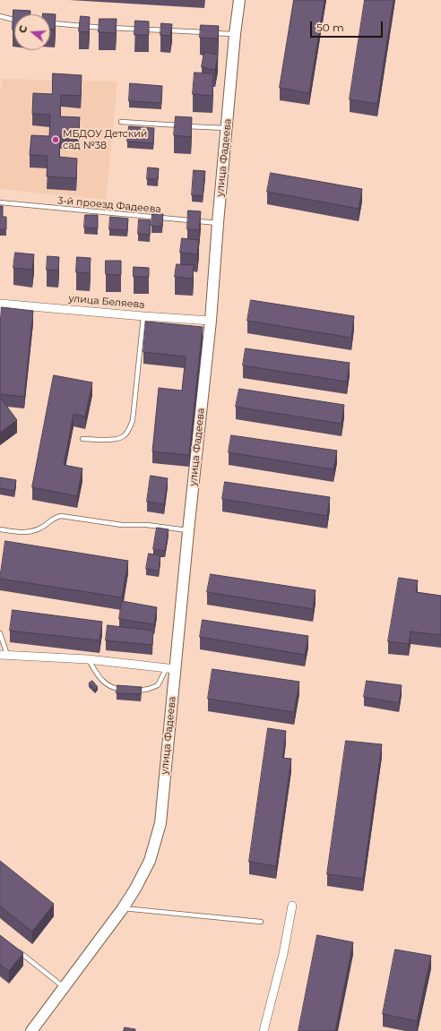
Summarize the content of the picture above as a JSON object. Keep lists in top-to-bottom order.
{
  "streets": {
    "main road": ["улица Фадеева"],
    "street": ["улица Беляева"],
    "lane": ["3-й проезд Фадеева"]
  },
  "crossings": [
    ["улица Фадеева", "3-й проезд Фадеева"],
    ["улица Фадеева", "улица Беляева"]
  ],
  "places": ["МБДОУ Детский сад №38"],
  "scale_bar": "50 m",
  "north": "left"
}
